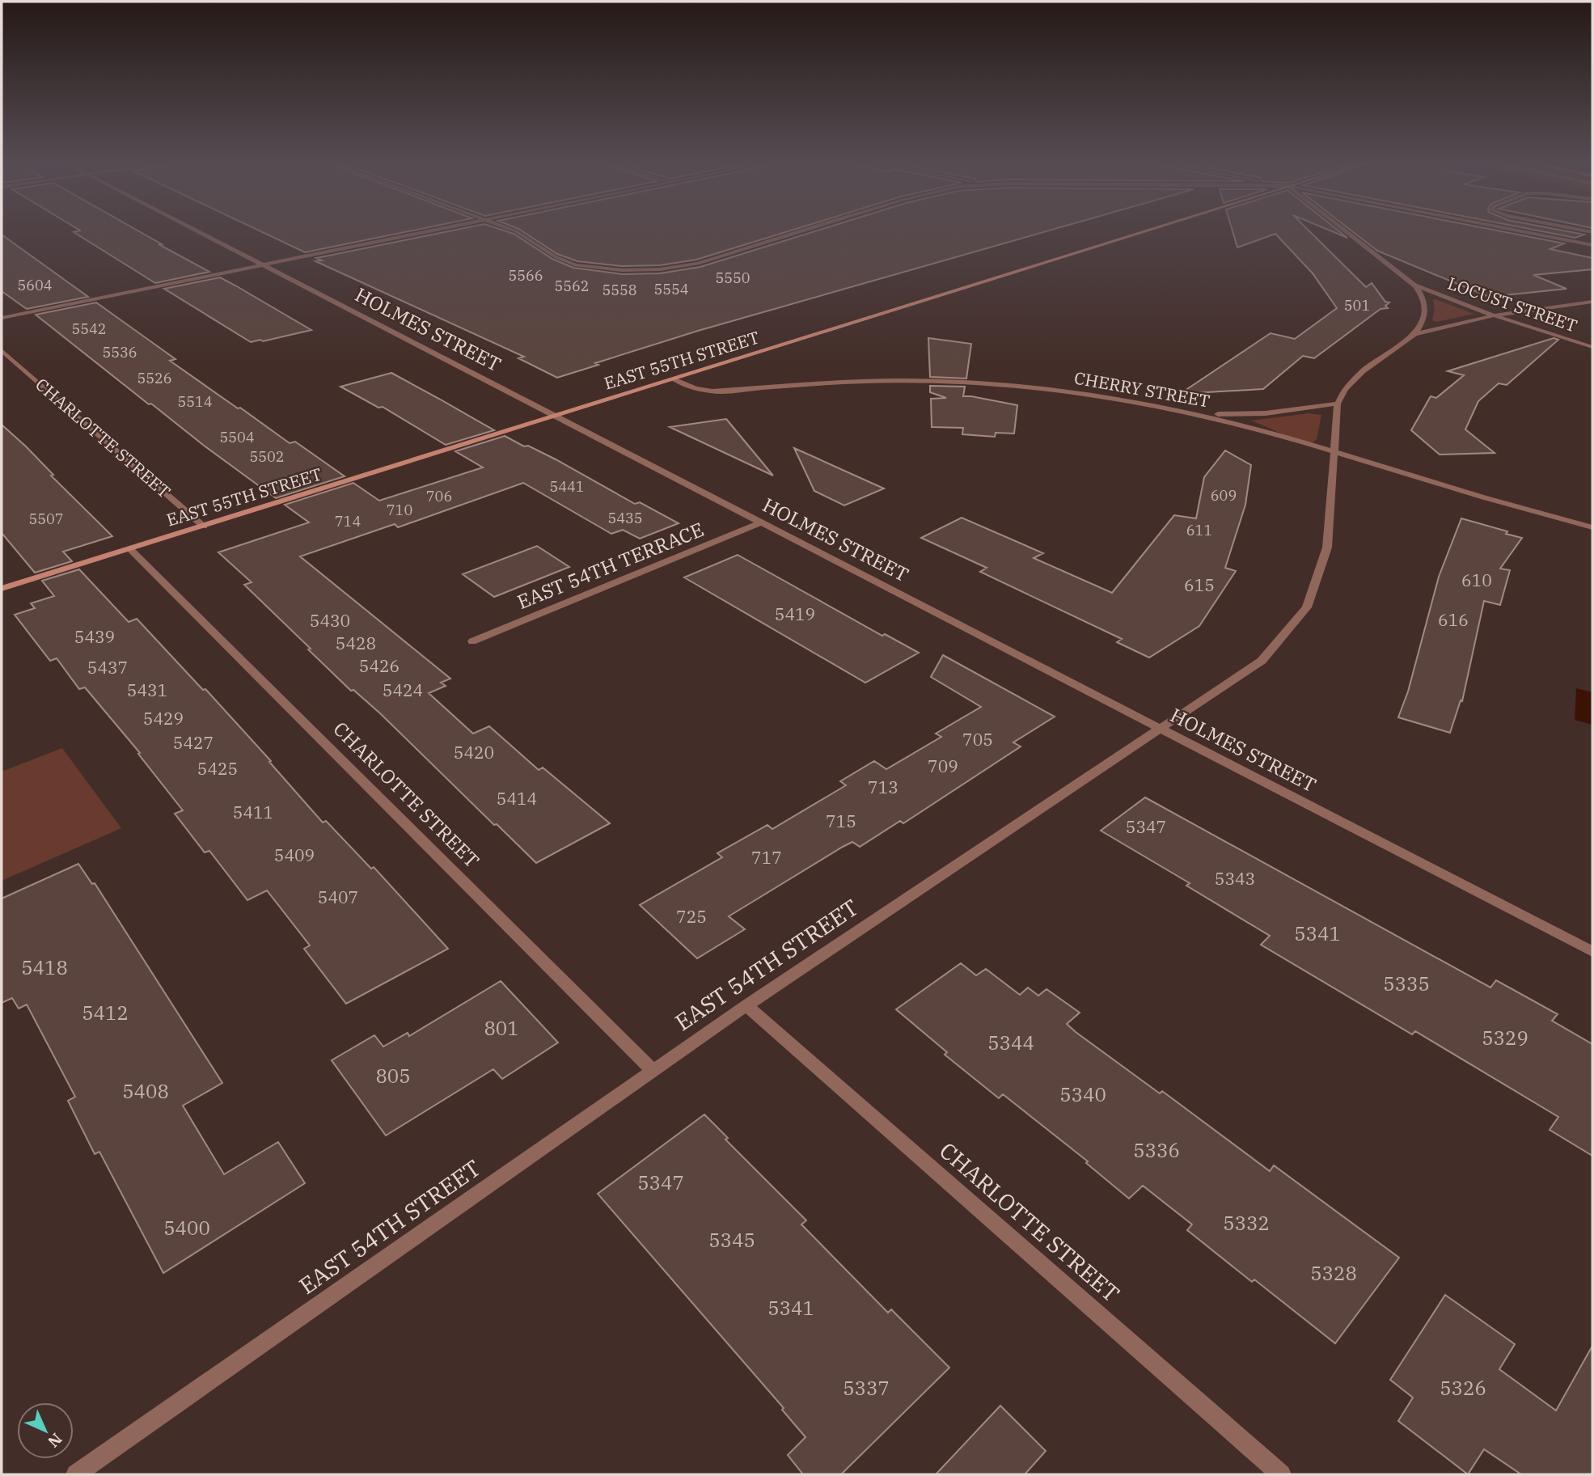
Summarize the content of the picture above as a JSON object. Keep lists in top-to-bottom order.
{
  "streets": {
    "main road": ["EAST 55TH STREET"],
    "street": [
      "LOCUST STREET",
      "HOLMES STREET",
      "CHERRY STREET",
      "CHARLOTTE STREET",
      "EAST 54TH TERRACE",
      "EAST 54TH STREET"
    ]
  },
  "crossings": [
    ["LOCUST STREET", "EAST 54TH STREET"],
    ["HOLMES STREET", "EAST 55TH STREET"],
    ["HOLMES STREET", "EAST 54TH TERRACE"],
    ["HOLMES STREET", "EAST 54TH STREET"],
    ["EAST 55TH STREET", "CHERRY STREET"],
    ["EAST 55TH STREET", "CHARLOTTE STREET"],
    ["CHERRY STREET", "EAST 54TH STREET"],
    ["CHARLOTTE STREET", "EAST 54TH STREET"]
  ],
  "house_numbers": [
    "5566",
    "5550",
    "5604",
    "5562",
    "5554",
    "5558",
    "501",
    "5542",
    "5536",
    "5526",
    "5514",
    "5504",
    "5502",
    "5441",
    "609",
    "706",
    "710",
    "5435",
    "5507",
    "714",
    "611",
    "610",
    "615",
    "5419",
    "616",
    "5430",
    "5439",
    "5428",
    "5426",
    "5437",
    "5431",
    "5424",
    "5429",
    "705",
    "5427",
    "5420",
    "709",
    "5425",
    "713",
    "5414",
    "5411",
    "715",
    "5347",
    "5409",
    "717",
    "5343",
    "5407",
    "725",
    "5341",
    "5418",
    "5335",
    "5412",
    "801",
    "5329",
    "5344",
    "805",
    "5408",
    "5340",
    "5336",
    "5347",
    "5332",
    "5400",
    "5345",
    "5328",
    "5341",
    "5337",
    "5326"
  ],
  "north": "bottom right"
}
